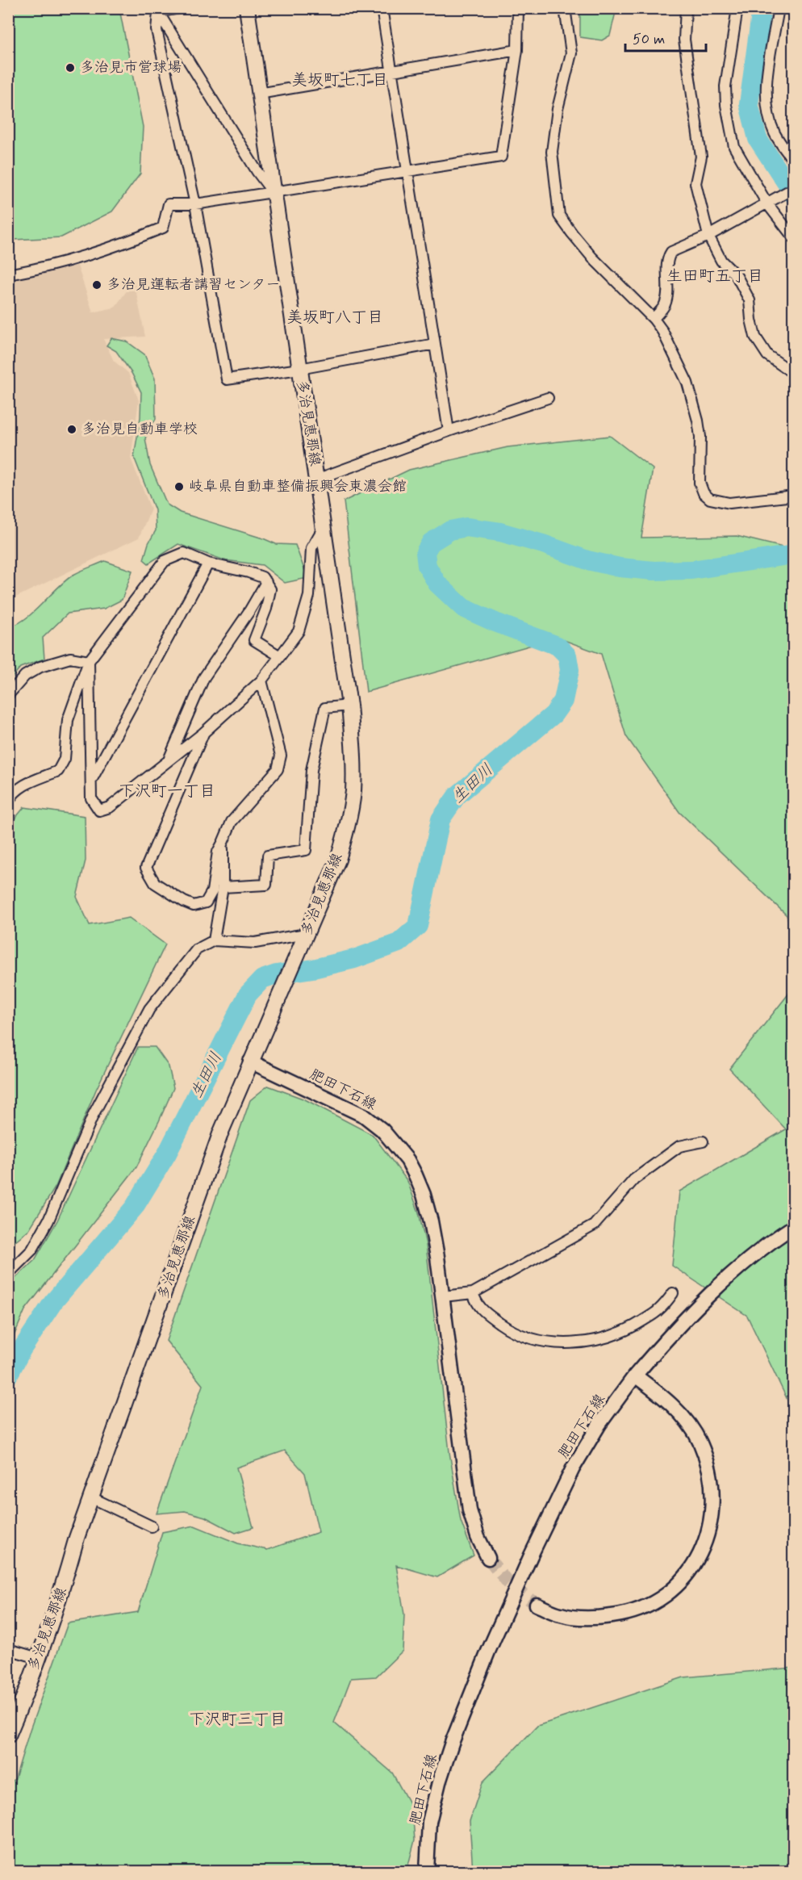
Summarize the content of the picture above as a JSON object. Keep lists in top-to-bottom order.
{
  "streets": {
    "main road": ["多治見恵那線", "肥田下石線"]
  },
  "crossings": [
    ["多治見恵那線", "肥田下石線"]
  ],
  "districts": [
    "美坂町七丁目",
    "生田町五丁目",
    "美坂町八丁目",
    "下沢町一丁目",
    "下沢町三丁目"
  ],
  "water": ["生田川"],
  "places": [
    "多治見市営球場",
    "多治見運転者講習センター",
    "多治見自動車学校",
    "岐阜県自動車整備振興会東濃会館"
  ],
  "scale_bar": "50 m"
}
